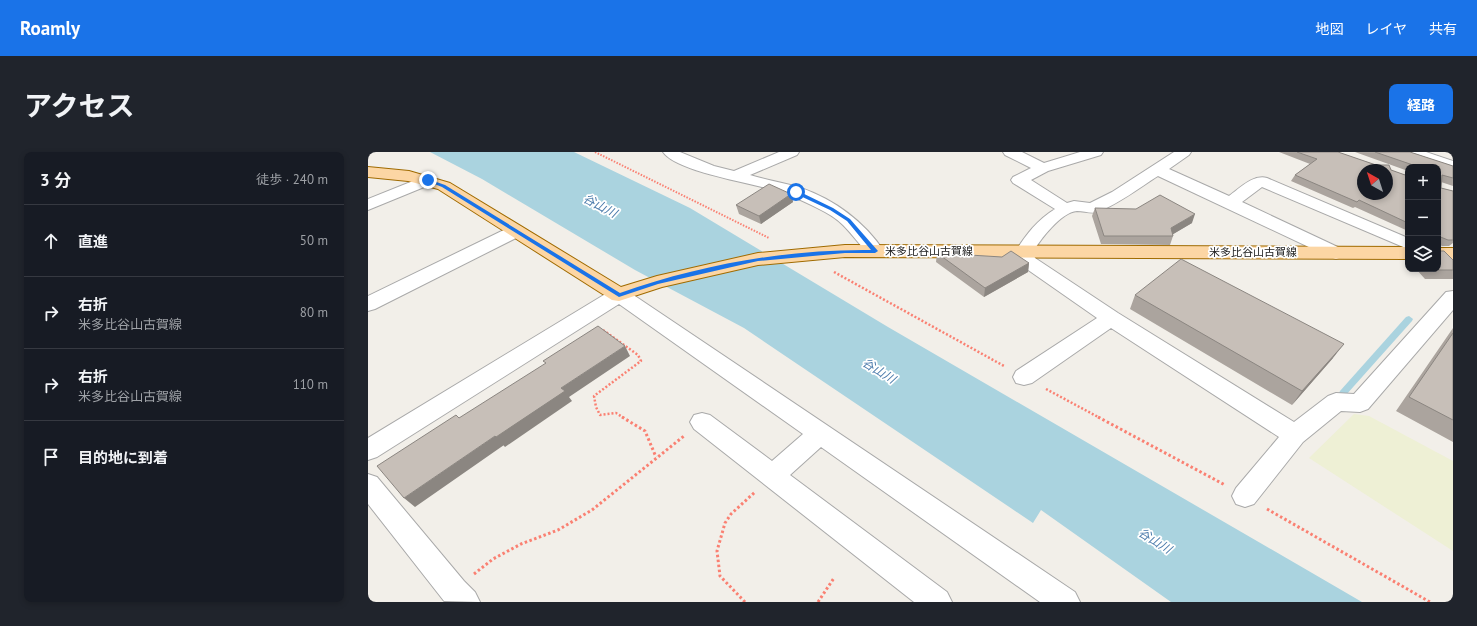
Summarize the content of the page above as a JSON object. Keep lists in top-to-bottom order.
{
  "streets": {
    "main road": ["米多比谷山古賀線"]
  },
  "water": ["谷山川"],
  "north": "top left",
  "page": {
    "header": "Roamly",
    "nav": ["地図", "レイヤ", "共有"],
    "title": "アクセス",
    "buttons": "経路",
    "heading": ["3 分", "徒歩 · 240 m"],
    "map_buttons": ["+", "−"],
    "list": [
      ["直進", "50 m"],
      ["右折", "米多比谷山古賀線", "80 m"],
      ["右折", "米多比谷山古賀線", "110 m"],
      "目的地に到着"
    ]
  }
}
